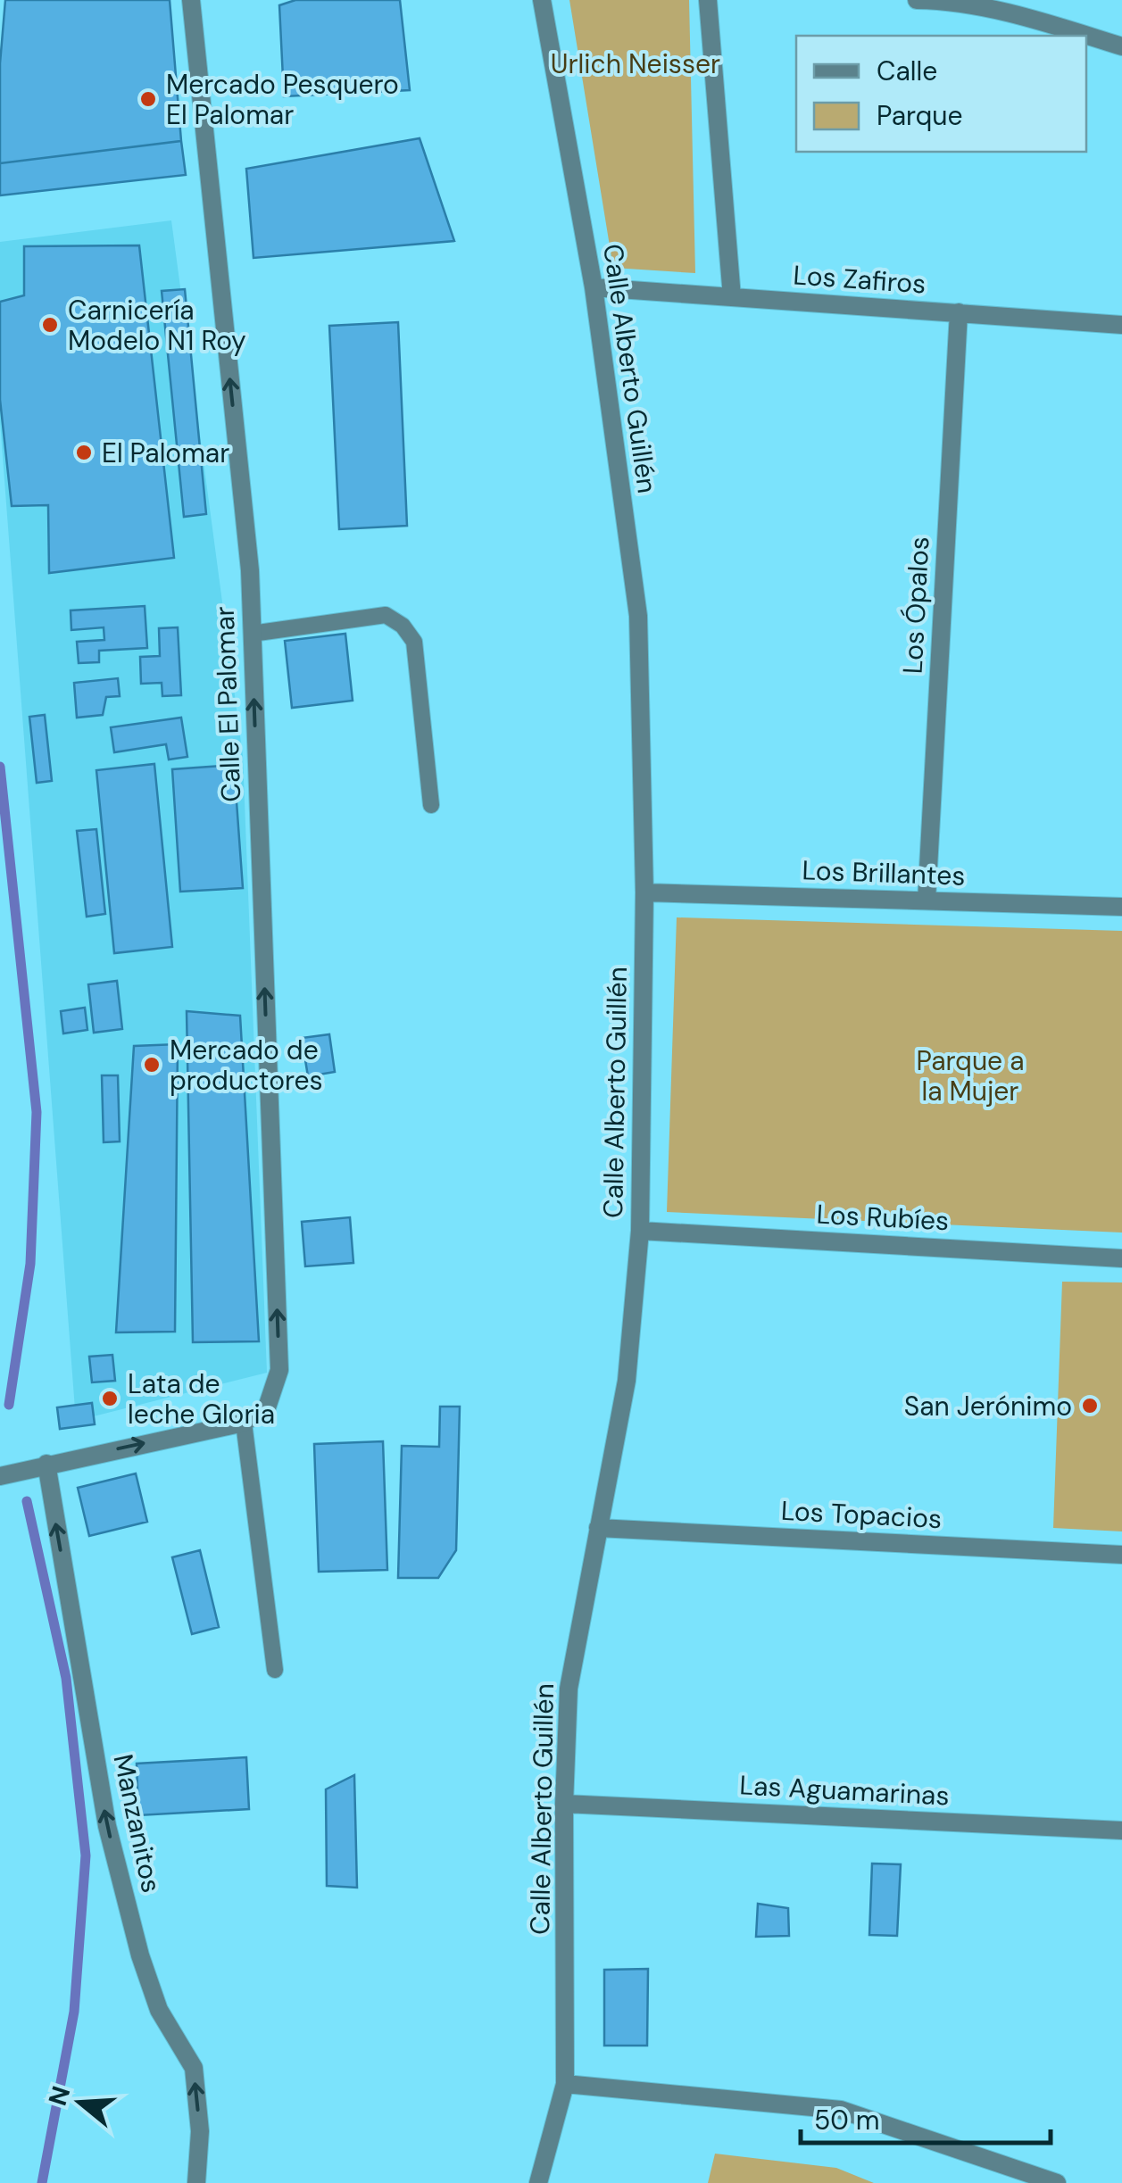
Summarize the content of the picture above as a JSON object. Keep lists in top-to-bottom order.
{
  "streets": {
    "street": [
      "Los Zafiros",
      "Calle Alberto Guillén",
      "Los Ópalos",
      "Calle El Palomar",
      "Los Brillantes",
      "Los Rubíes",
      "Los Topacios",
      "Las Aguamarinas",
      "Manzanitos"
    ]
  },
  "crossings": [
    ["Los Zafiros", "Calle Alberto Guillén"],
    ["Los Zafiros", "Los Ópalos"],
    ["Calle Alberto Guillén", "Los Brillantes"],
    ["Calle Alberto Guillén", "Los Rubíes"],
    ["Calle Alberto Guillén", "Los Topacios"],
    ["Calle Alberto Guillén", "Las Aguamarinas"],
    ["Los Ópalos", "Los Brillantes"]
  ],
  "one_way": ["Calle El Palomar", "Manzanitos"],
  "parks": ["Urlich Neisser", "Parque a la Mujer"],
  "places": [
    "Mercado Pesquero El Palomar",
    "Carnicería Modelo N1 Roy",
    "El Palomar",
    "Mercado de productores",
    "Lata de leche Gloria",
    "San Jerónimo"
  ],
  "legend": ["Calle", "Parque"],
  "scale_bar": "50 m",
  "north": "left"
}
